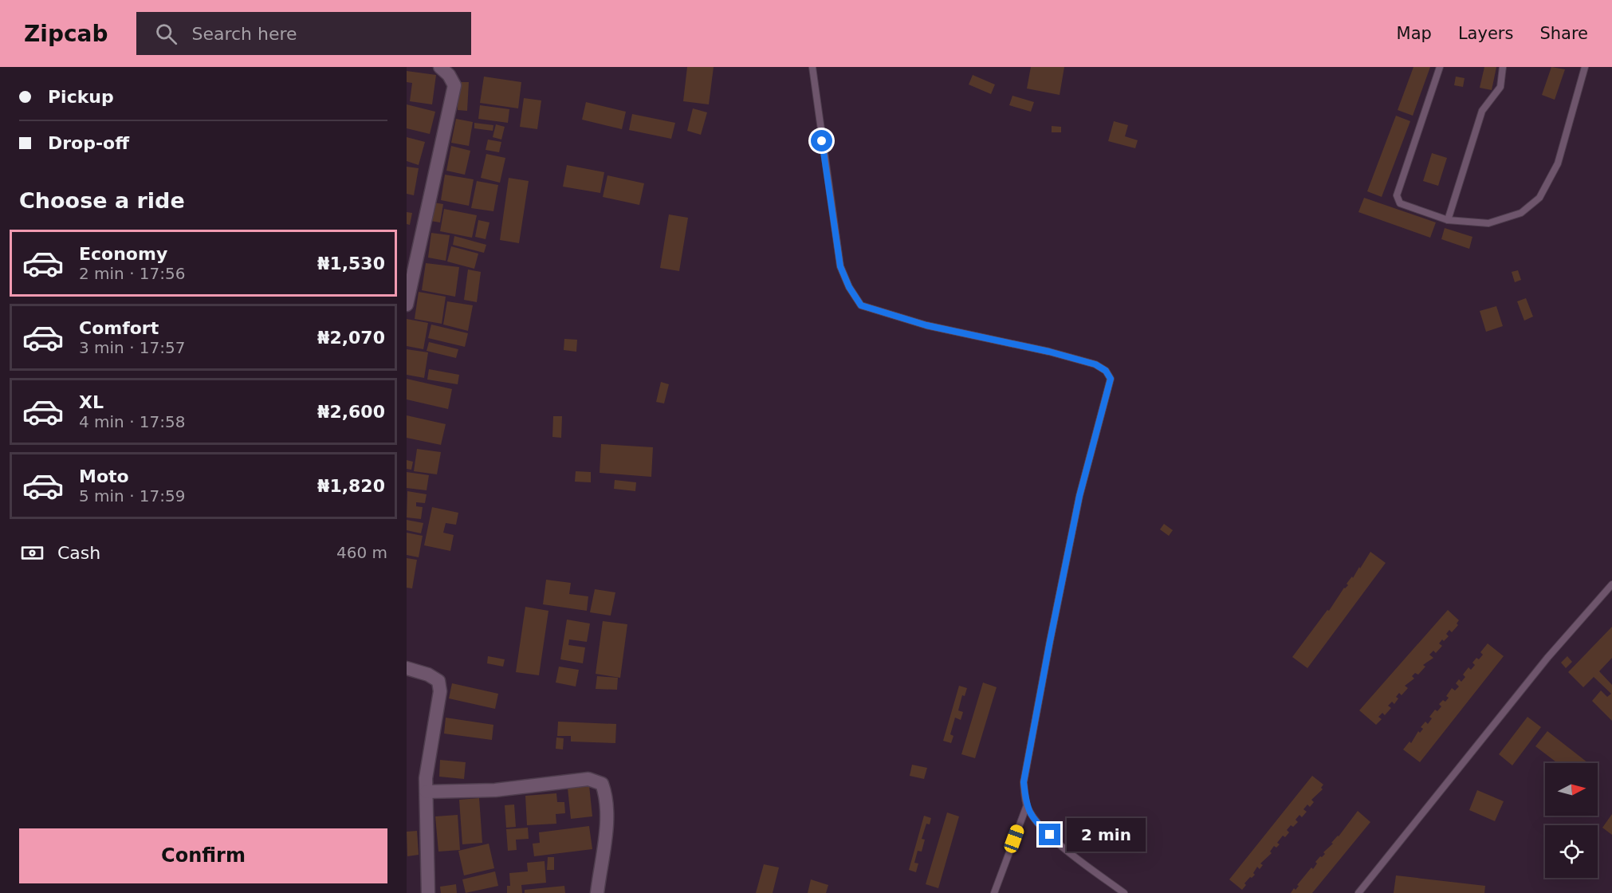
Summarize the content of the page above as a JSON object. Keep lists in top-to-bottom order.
{
  "north": "right",
  "page": {
    "header": "Zipcab",
    "search": "Search here",
    "nav": ["Map", "Layers", "Share"],
    "banner": ["Pickup", "Drop-off"],
    "heading": "Choose a ride",
    "list": [
      {
        "name": "Economy",
        "note": "2 min · 17:56",
        "value": "₦1,530"
      },
      {
        "name": "Comfort",
        "note": "3 min · 17:57",
        "value": "₦2,070"
      },
      {
        "name": "XL",
        "note": "4 min · 17:58",
        "value": "₦2,600"
      },
      {
        "name": "Moto",
        "note": "5 min · 17:59",
        "value": "₦1,820"
      }
    ],
    "pay": ["Cash", "460 m"],
    "bubble": "2 min",
    "buttons": "Confirm"
  }
}
